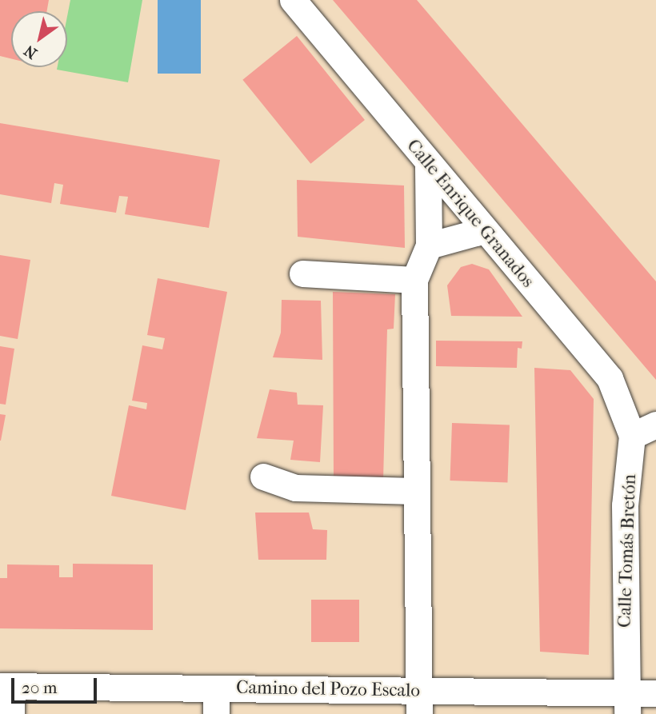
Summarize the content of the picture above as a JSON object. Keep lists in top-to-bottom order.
{
  "streets": {
    "street": ["Calle Enrique Granados", "Calle Tomás Bretón", "Camino del Pozo Escalo"]
  },
  "crossings": [
    ["Calle Enrique Granados", "Calle Tomás Bretón"],
    ["Calle Tomás Bretón", "Camino del Pozo Escalo"]
  ],
  "scale_bar": "20 m",
  "north": "bottom left"
}
